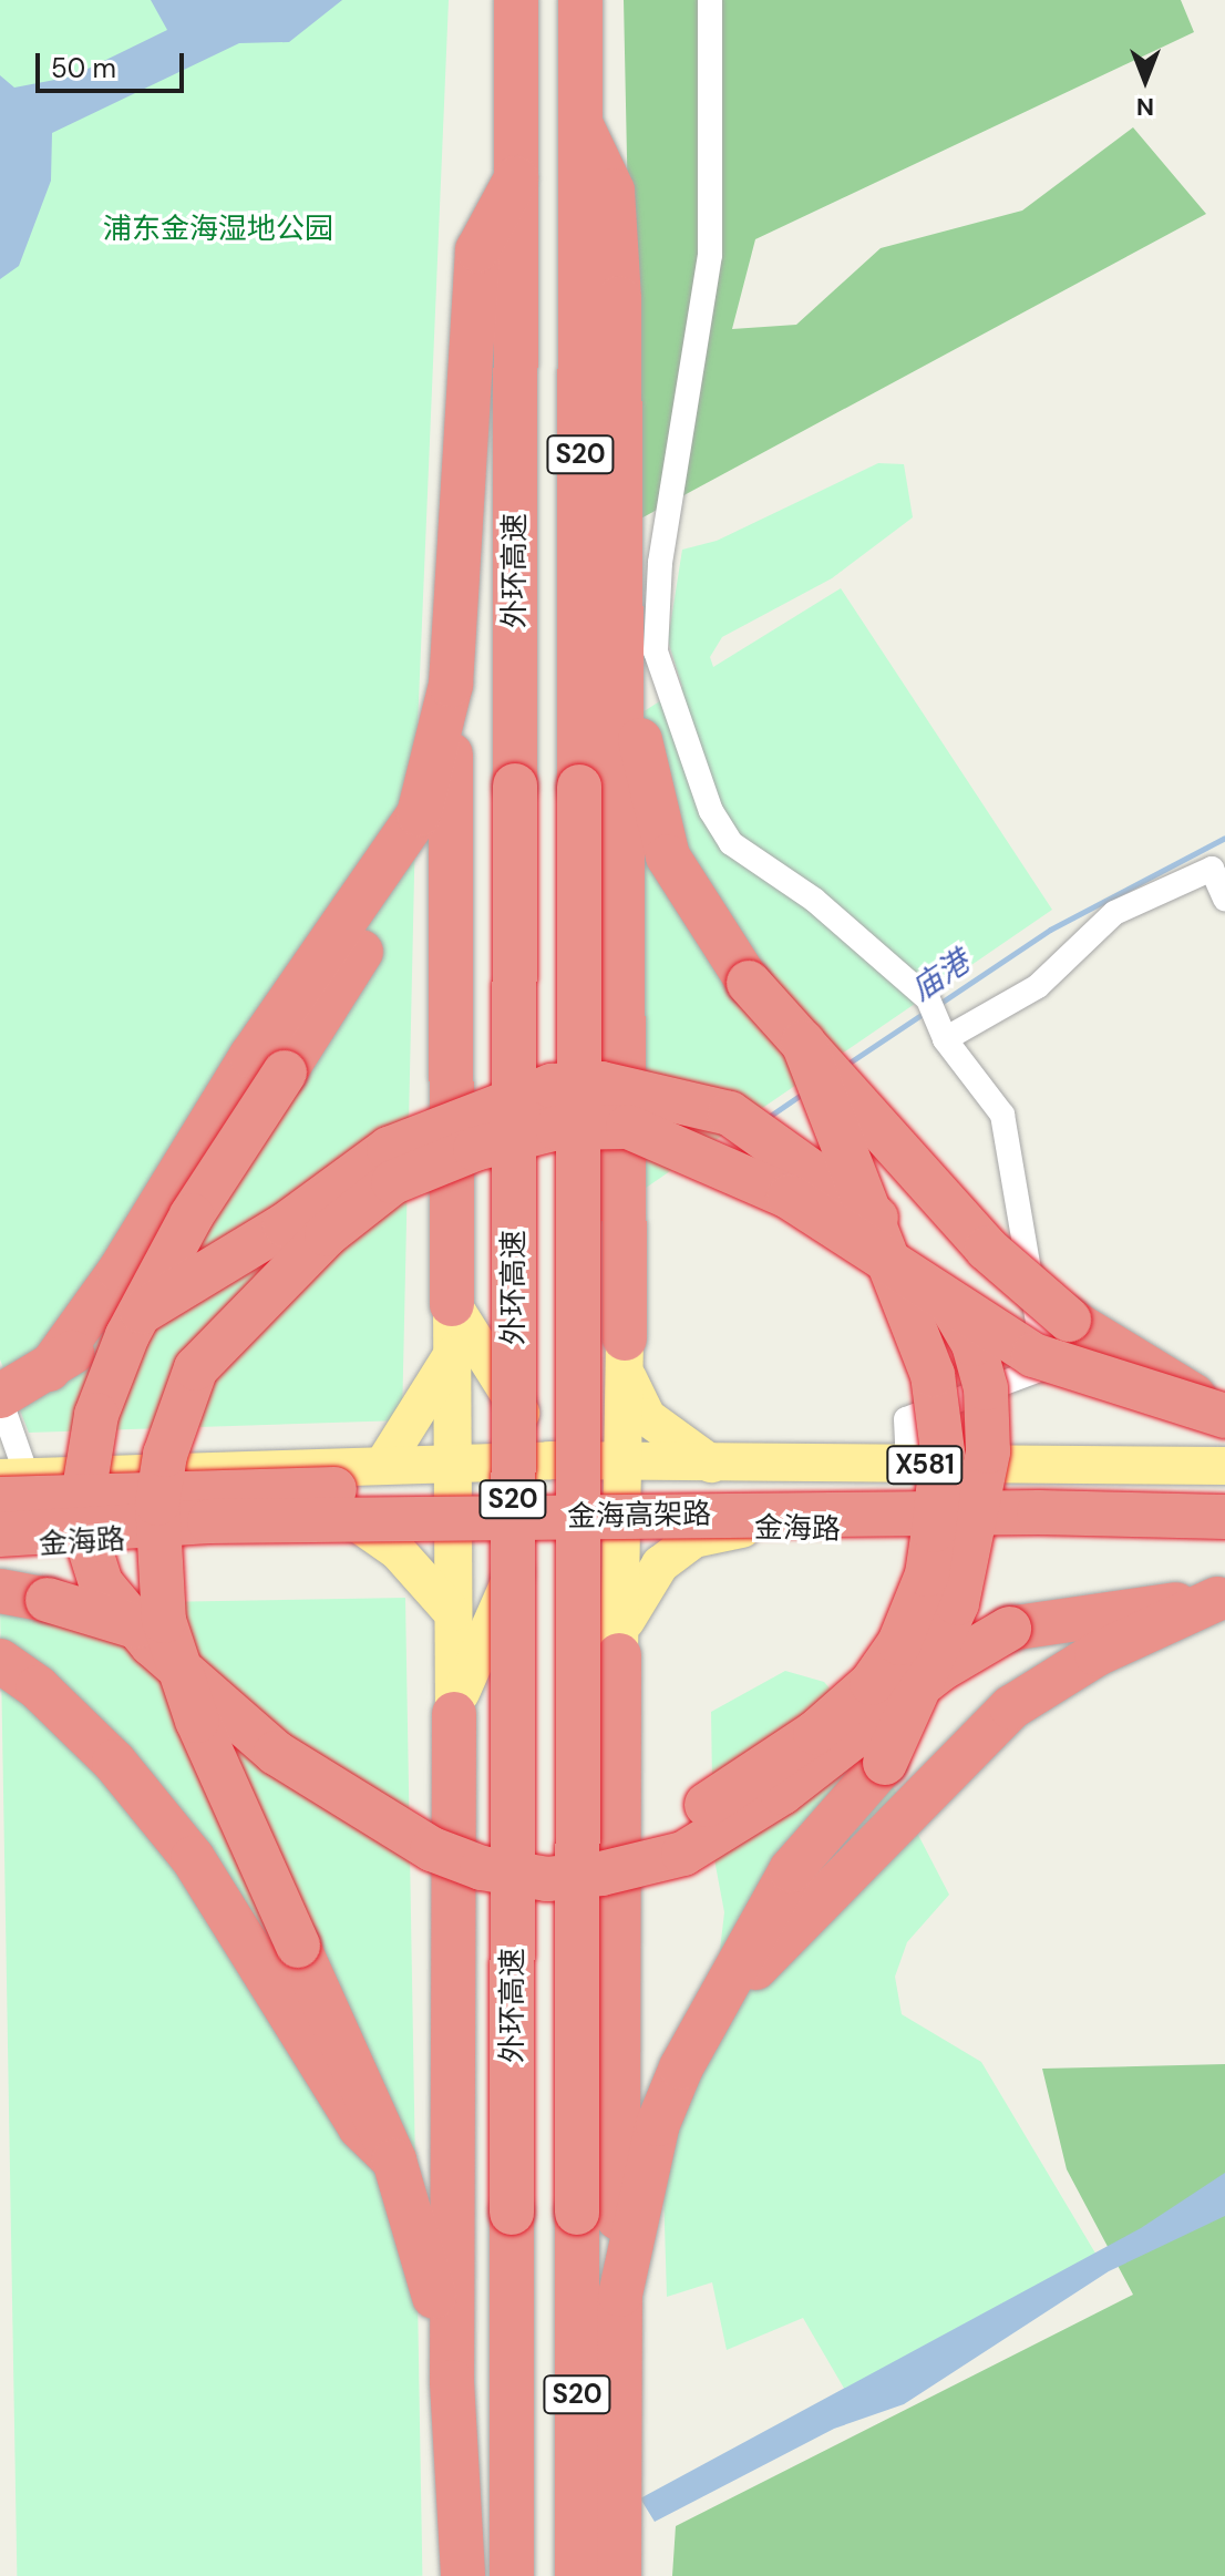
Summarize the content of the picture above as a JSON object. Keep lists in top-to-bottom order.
{
  "streets": {
    "highway": ["S20", "外环高速", "金海高架路"],
    "main road": ["X581", "金海路"]
  },
  "crossings": [
    ["X581", "金海高架路"]
  ],
  "water": ["庙港"],
  "parks": ["浦东金海湿地公园"],
  "scale_bar": "50 m",
  "north": "bottom"
}
